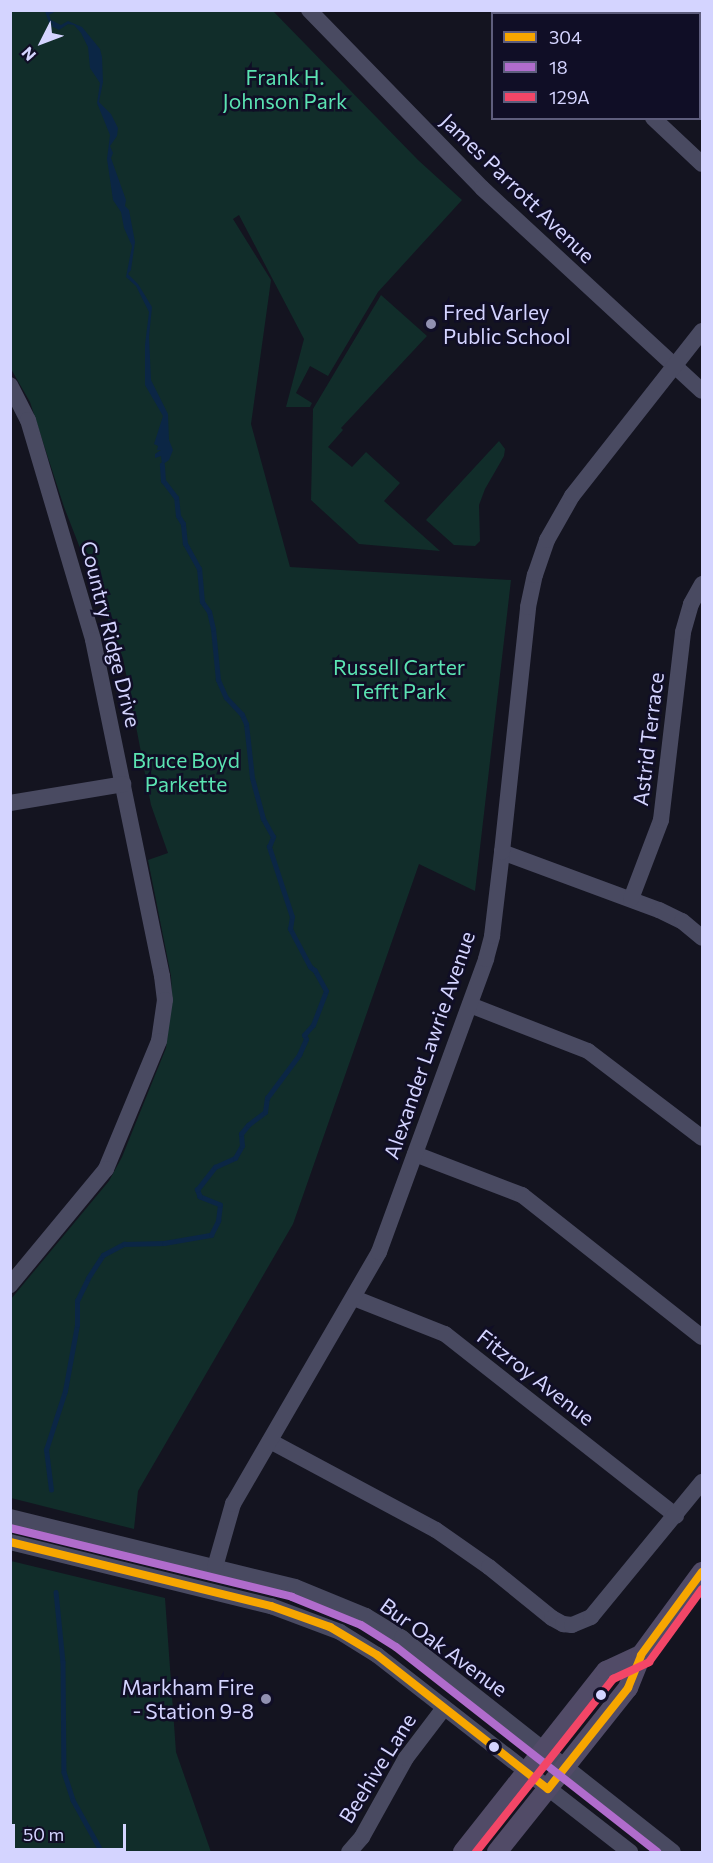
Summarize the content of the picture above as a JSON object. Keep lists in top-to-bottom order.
{
  "streets": {
    "street": [
      "James Parrott Avenue",
      "Country Ridge Drive",
      "Astrid Terrace",
      "Alexander Lawrie Avenue",
      "Fitzroy Avenue",
      "Bur Oak Avenue",
      "Beehive Lane"
    ]
  },
  "crossings": [
    ["James Parrott Avenue", "Alexander Lawrie Avenue"],
    ["Alexander Lawrie Avenue", "Fitzroy Avenue"],
    ["Alexander Lawrie Avenue", "Bur Oak Avenue"]
  ],
  "parks": ["Frank H. Johnson Park", "Russell Carter Tefft Park", "Bruce Boyd Parkette"],
  "places": ["Fred Varley Public School", "Markham Fire - Station 9-8"],
  "lines": ["transit line 18", "transit line 304", "transit line 129A"],
  "legend": ["304", "18", "129A"],
  "scale_bar": "50 m",
  "north": "bottom left"
}
